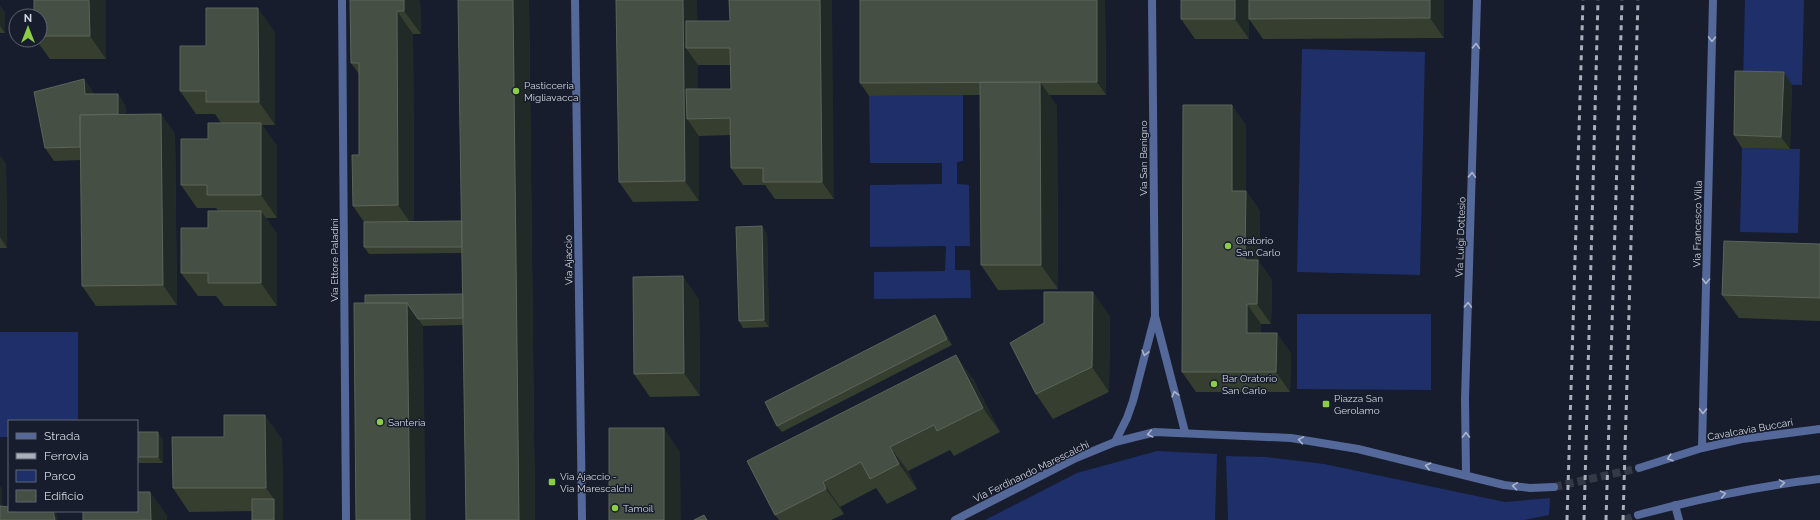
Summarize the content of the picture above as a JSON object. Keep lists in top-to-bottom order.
{
  "streets": {
    "street": [
      "Via San Benigno",
      "Via Francesco Villa",
      "Via Luigi Dottesio",
      "Via Ettore Paladini",
      "Via Ajaccio",
      "Cavalcavia Buccari",
      "Via Ferdinando Marescalchi"
    ]
  },
  "crossings": [
    ["Via San Benigno", "Via Ferdinando Marescalchi"],
    ["Via Francesco Villa", "Cavalcavia Buccari"]
  ],
  "one_way": ["Via Francesco Villa", "Via Luigi Dottesio"],
  "places": {
    "other": [
      "Pasticceria Migliavacca",
      "Oratorio San Carlo",
      "Bar Oratorio San Carlo",
      "Santeria",
      "Tamoil"
    ],
    "transit": ["Piazza San Gerolamo", "Via Ajaccio - Via Marescalchi"]
  },
  "legend": [
    "Strada",
    "Ferrovia",
    "Parco",
    "Edificio"
  ],
  "north": "top"
}
